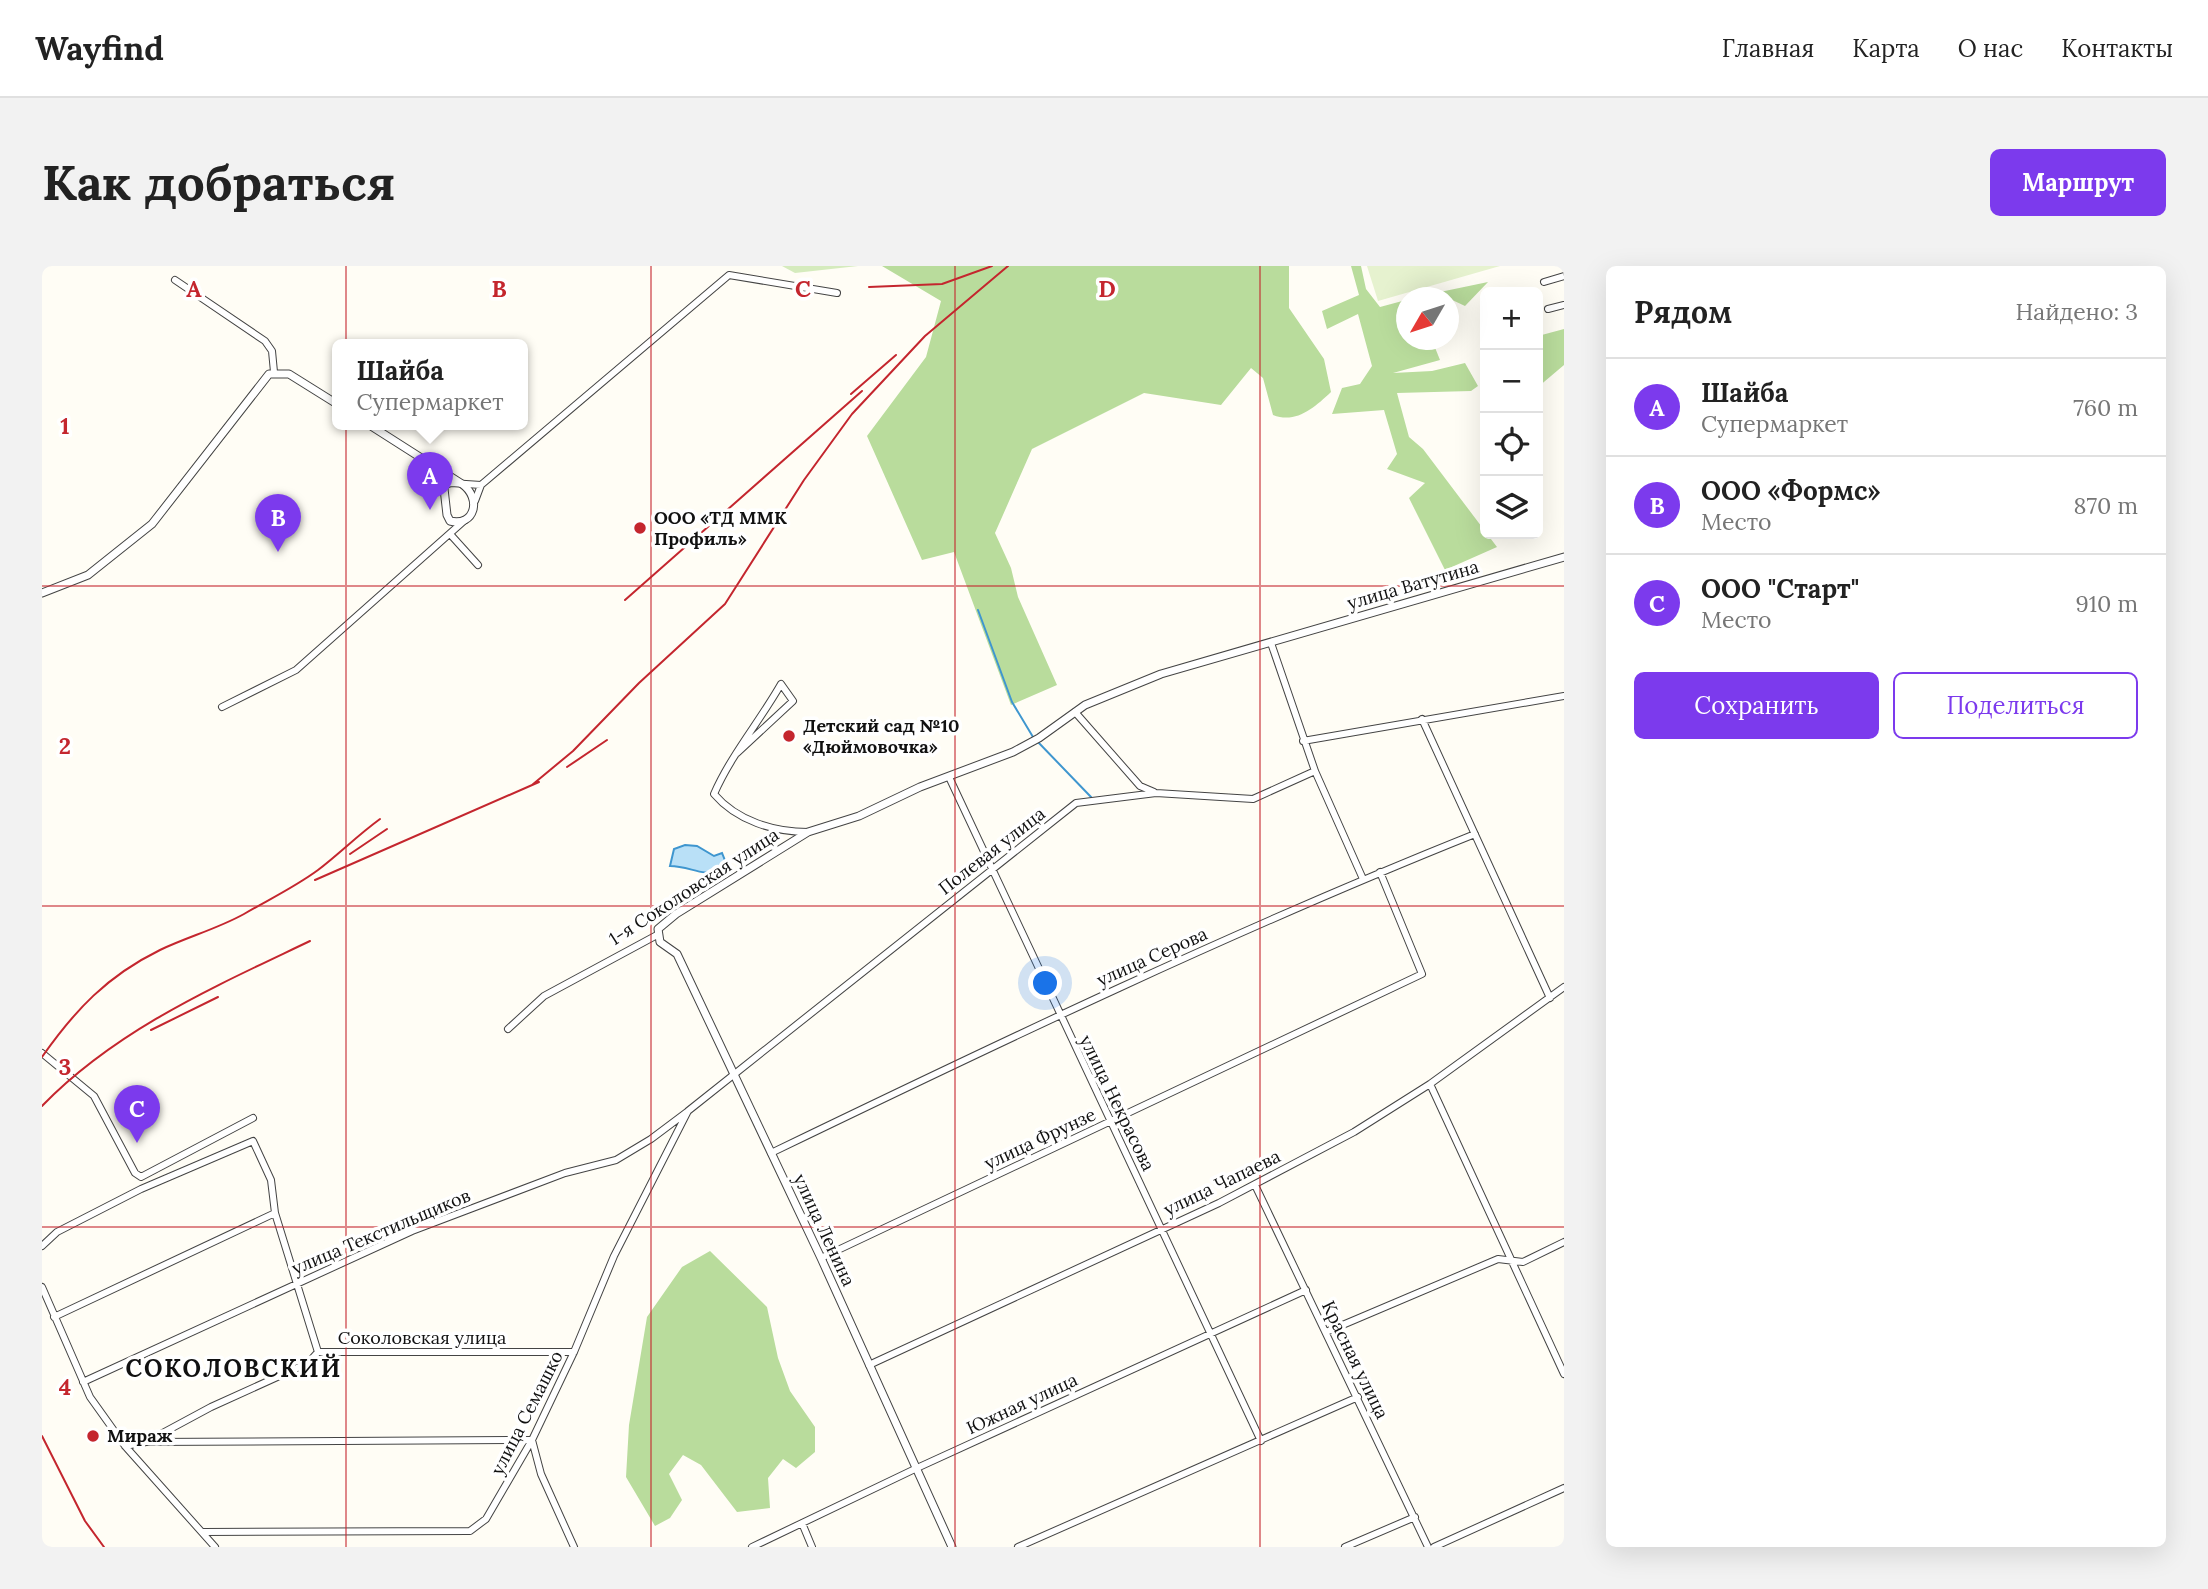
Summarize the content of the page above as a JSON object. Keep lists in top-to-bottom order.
{
  "streets": {
    "street": [
      "улица Ватутина",
      "Полевая улица",
      "1-я Соколовская улица",
      "улица Серова",
      "улица Некрасова",
      "улица Фрунзе",
      "улица Чапаева",
      "улица Ленина",
      "улица Текстильщиков",
      "Соколовская улица",
      "Красная улица",
      "Южная улица",
      "улица Семашко"
    ]
  },
  "crossings": [
    ["улица Ватутина", "1-я Соколовская улица"],
    ["Полевая улица", "улица Некрасова"],
    ["Полевая улица", "улица Ленина"],
    ["Полевая улица", "улица Семашко"],
    ["1-я Соколовская улица", "улица Некрасова"],
    ["1-я Соколовская улица", "улица Ленина"],
    ["улица Серова", "улица Некрасова"],
    ["улица Серова", "улица Фрунзе"],
    ["улица Серова", "улица Ленина"],
    ["улица Некрасова", "улица Фрунзе"],
    ["улица Некрасова", "улица Чапаева"],
    ["улица Некрасова", "Южная улица"],
    ["улица Фрунзе", "улица Ленина"],
    ["улица Чапаева", "улица Ленина"],
    ["улица Чапаева", "Красная улица"],
    ["улица Ленина", "Южная улица"],
    ["улица Ленина", "улица Семашко"],
    ["улица Текстильщиков", "улица Семашко"],
    ["Соколовская улица", "улица Семашко"],
    ["Красная улица", "Южная улица"]
  ],
  "districts": ["СОКОЛОВСКИЙ"],
  "places": ["ООО «ТД ММК Профиль»", "Детский сад №10 «Дюймовочка»", "Мираж"],
  "north": "bottom left",
  "page": {
    "header": "Wayfind",
    "nav": [
      "Главная",
      "Карта",
      "О нас",
      "Контакты"
    ],
    "buttons": [
      "Маршрут",
      ["Сохранить", "Поделиться"]
    ],
    "title": "Как добраться",
    "heading": ["Рядом", "Найдено: 3"],
    "map_buttons": ["+", "−"],
    "popup": ["Шайба", "Супермаркет"],
    "list": [
      {
        "mark": "A",
        "name": "Шайба",
        "note": "Супермаркет",
        "value": "760 m"
      },
      {
        "mark": "B",
        "name": "ООО «Формс»",
        "note": "Место",
        "value": "870 m"
      },
      {
        "mark": "C",
        "name": "ООО \"Старт\"",
        "note": "Место",
        "value": "910 m"
      }
    ],
    "pins": ["A", "B", "C"]
  },
  "grid": {
    "columns": [
      "A",
      "B",
      "C",
      "D"
    ],
    "rows": [
      "1",
      "2",
      "3",
      "4"
    ]
  }
}
